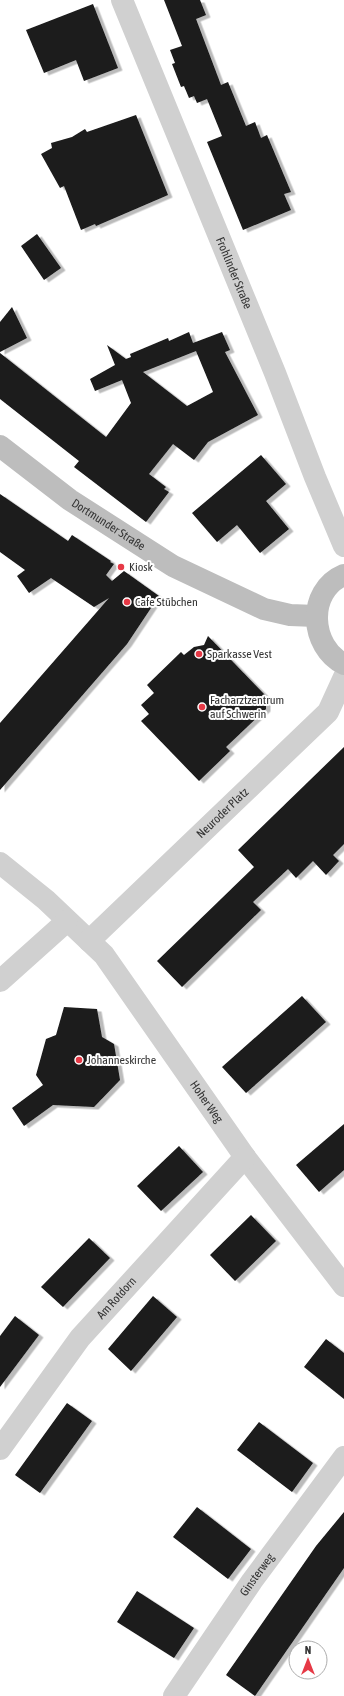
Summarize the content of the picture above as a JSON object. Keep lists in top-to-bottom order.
{
  "streets": {
    "main road": ["Dortmunder Straße"],
    "street": [
      "Frohlinder Straße",
      "Neuroder Platz",
      "Hoher Weg",
      "Am Rotdorn",
      "Ginsterweg"
    ]
  },
  "crossings": [
    ["Neuroder Platz", "Hoher Weg"],
    ["Hoher Weg", "Am Rotdorn"]
  ],
  "places": [
    "Kiosk",
    "Cafe Stübchen",
    "Sparkasse Vest",
    "Facharztzentrum auf Schwerin",
    "Johanneskirche"
  ],
  "north": "top"
}
